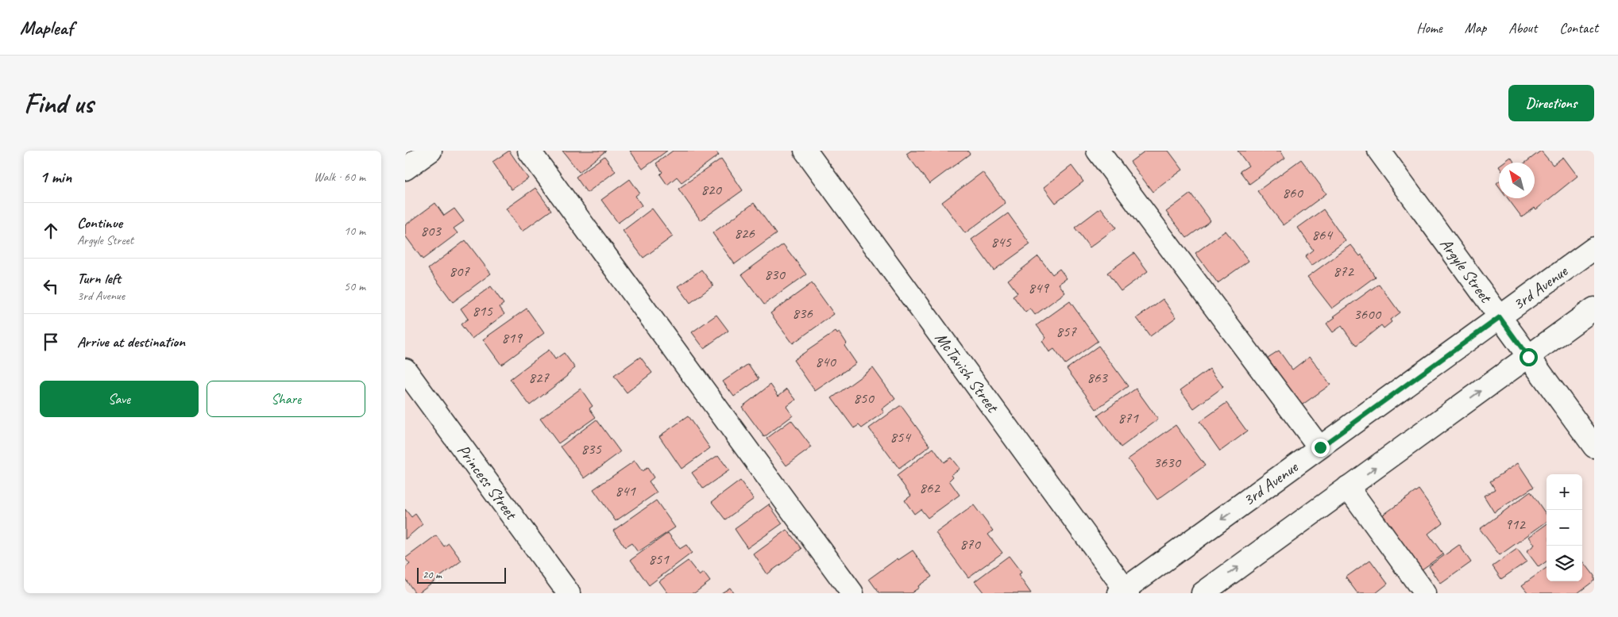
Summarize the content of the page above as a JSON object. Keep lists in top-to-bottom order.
{
  "streets": {
    "street": [
      "Argyle Street",
      "3rd Avenue",
      "McTavish Street",
      "Princess Street"
    ]
  },
  "crossings": [
    ["Argyle Street", "3rd Avenue"],
    ["3rd Avenue", "McTavish Street"]
  ],
  "house_numbers": [
    "820",
    "860",
    "803",
    "826",
    "864",
    "845",
    "807",
    "872",
    "830",
    "849",
    "815",
    "836",
    "3600",
    "857",
    "819",
    "840",
    "827",
    "863",
    "850",
    "871",
    "854",
    "835",
    "3630",
    "862",
    "841",
    "912",
    "870",
    "851"
  ],
  "scale_bar": "20 m",
  "north": "top left",
  "page": {
    "header": "Mapleaf",
    "nav": [
      "Home",
      "Map",
      "About",
      "Contact"
    ],
    "buttons": [
      "Directions",
      ["Save", "Share"]
    ],
    "title": "Find us",
    "heading": ["1 min", "Walk · 60 m"],
    "list": [
      ["Continue", "Argyle Street", "10 m"],
      ["Turn left", "3rd Avenue", "50 m"],
      "Arrive at destination"
    ],
    "map_buttons": ["+", "−"],
    "scale": "20 m"
  }
}
